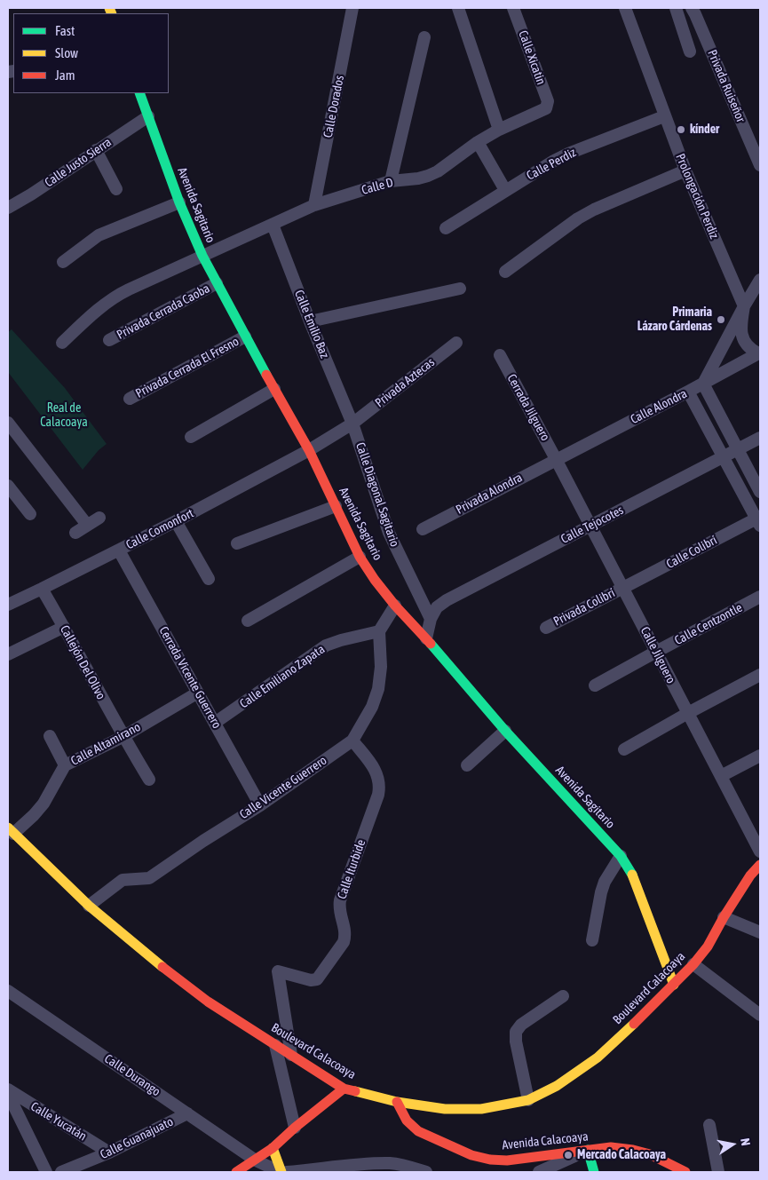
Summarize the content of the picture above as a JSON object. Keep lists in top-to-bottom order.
{
  "streets": {
    "street": [
      "Calle Xicatin",
      "Privada Ruiseñor",
      "Calle Dorados",
      "Calle Justo Sierra",
      "Calle Perdiz",
      "Calle D",
      "Prolongación Perdiz",
      "Avenida Sagitario",
      "Privada Cerrada Caoba",
      "Calle Emilio Baz",
      "Privada Cerrada El Fresno",
      "Privada Aztecas",
      "Calle Alondra",
      "Cerrada Jilguero",
      "Privada Alondra",
      "Calle Diagonal Sagitario",
      "Calle Tejocotes",
      "Calle Comonfort",
      "Calle Colibrí",
      "Privada Colibrí",
      "Calle Centzontle",
      "Calle Jilguero",
      "Callejón Del Olivo",
      "Calle Emiliano Zapata",
      "Cerrada Vicente Guerrero",
      "Calle Altamirano",
      "Calle Vicente Guerrero",
      "Calle Iturbide",
      "Boulevard Calacoaya",
      "Calle Durango",
      "Calle Yucatán",
      "Calle Guanajuato",
      "Avenida Calacoaya"
    ]
  },
  "crossings": [
    ["Calle Xicatin", "Calle D"],
    ["Calle Dorados", "Calle D"],
    ["Calle Justo Sierra", "Avenida Sagitario"],
    ["Calle Perdiz", "Prolongación Perdiz"],
    ["Calle D", "Avenida Sagitario"],
    ["Calle D", "Calle Emilio Baz"],
    ["Avenida Sagitario", "Privada Cerrada Caoba"],
    ["Avenida Sagitario", "Privada Cerrada El Fresno"],
    ["Avenida Sagitario", "Privada Aztecas"],
    ["Avenida Sagitario", "Calle Comonfort"],
    ["Avenida Sagitario", "Boulevard Calacoaya"],
    ["Calle Emilio Baz", "Privada Aztecas"],
    ["Calle Emilio Baz", "Calle Diagonal Sagitario"],
    ["Privada Aztecas", "Calle Diagonal Sagitario"],
    ["Privada Aztecas", "Calle Comonfort"],
    ["Calle Alondra", "Cerrada Jilguero"],
    ["Calle Alondra", "Privada Alondra"],
    ["Calle Alondra", "Calle Jilguero"],
    ["Cerrada Jilguero", "Privada Alondra"],
    ["Cerrada Jilguero", "Calle Jilguero"],
    ["Privada Alondra", "Calle Jilguero"],
    ["Calle Diagonal Sagitario", "Calle Tejocotes"],
    ["Calle Tejocotes", "Calle Jilguero"],
    ["Calle Comonfort", "Callejón Del Olivo"],
    ["Calle Comonfort", "Cerrada Vicente Guerrero"],
    ["Calle Colibrí", "Privada Colibrí"],
    ["Calle Colibrí", "Calle Jilguero"],
    ["Privada Colibrí", "Calle Jilguero"],
    ["Calle Centzontle", "Calle Jilguero"],
    ["Callejón Del Olivo", "Calle Altamirano"],
    ["Calle Emiliano Zapata", "Cerrada Vicente Guerrero"],
    ["Calle Emiliano Zapata", "Calle Vicente Guerrero"],
    ["Cerrada Vicente Guerrero", "Calle Altamirano"],
    ["Cerrada Vicente Guerrero", "Calle Vicente Guerrero"],
    ["Calle Altamirano", "Boulevard Calacoaya"],
    ["Calle Vicente Guerrero", "Calle Iturbide"],
    ["Calle Vicente Guerrero", "Boulevard Calacoaya"],
    ["Calle Iturbide", "Boulevard Calacoaya"],
    ["Boulevard Calacoaya", "Avenida Calacoaya"],
    ["Calle Durango", "Calle Guanajuato"],
    ["Calle Yucatán", "Calle Guanajuato"]
  ],
  "parks": ["Real de Calacoaya"],
  "places": ["kínder", "Primaria Lázaro Cárdenas", "Mercado Calacoaya"],
  "legend": ["Fast", "Slow", "Jam"],
  "north": "right"
}
